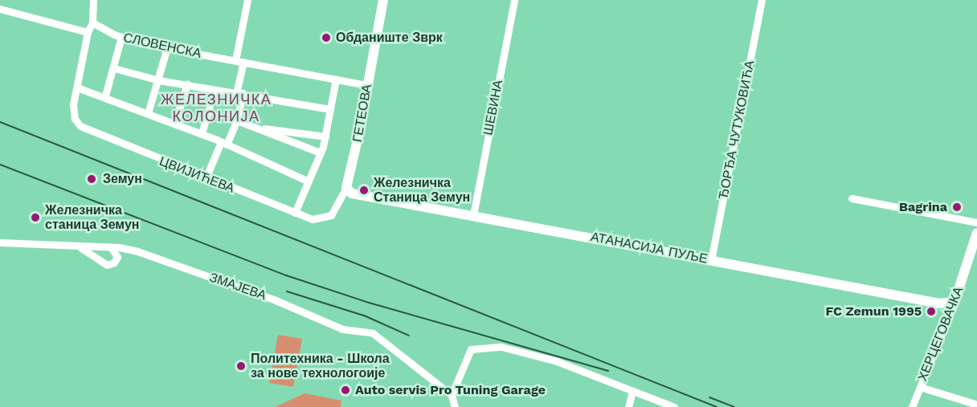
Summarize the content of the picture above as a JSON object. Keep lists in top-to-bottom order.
{
  "streets": {
    "street": [
      "СЛОВЕНСКА",
      "ШЕВИНА",
      "ГЕТЕОВА",
      "ЂОРЂА ЧУТУКОВИЋА",
      "ЦВИЈИЋЕВА",
      "АТАНАСИЈА ПУЉЕ",
      "ЗМАЈЕВА",
      "ХЕРЦЕГОВАЧКА"
    ]
  },
  "crossings": [
    ["СЛОВЕНСКА", "ГЕТЕОВА"],
    ["ШЕВИНА", "АТАНАСИЈА ПУЉЕ"],
    ["ГЕТЕОВА", "ЦВИЈИЋЕВА"],
    ["ГЕТЕОВА", "АТАНАСИЈА ПУЉЕ"],
    ["ЂОРЂА ЧУТУКОВИЋА", "АТАНАСИЈА ПУЉЕ"],
    ["АТАНАСИЈА ПУЉЕ", "ХЕРЦЕГОВАЧКА"]
  ],
  "districts": ["ЖЕЛЕЗНИЧКА КОЛОНИЈА"],
  "places": [
    "Обданиште Зврк",
    "Земун",
    "Железничка Станица Земун",
    "Bagrina",
    "Железничка станица Земун",
    "FC Zemun 1995",
    "Политехника - Школа за нове технологоије",
    "Auto servis Pro Tuning Garage"
  ]
}
